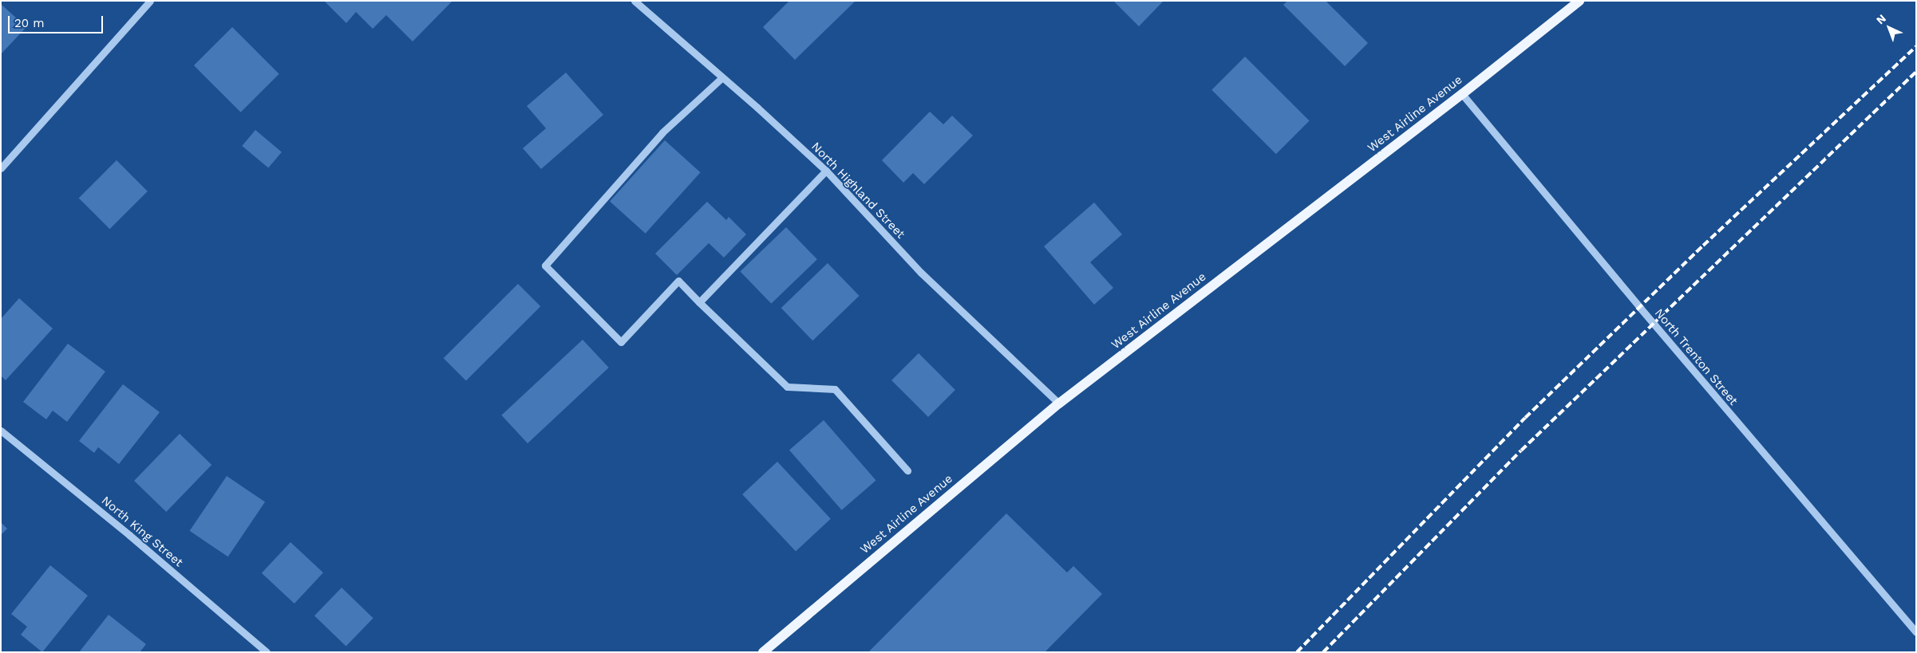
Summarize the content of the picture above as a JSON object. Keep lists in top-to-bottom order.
{
  "streets": {
    "main road": ["West Airline Avenue"],
    "street": ["North Highland Street", "North Trenton Street", "North King Street"]
  },
  "crossings": [
    ["West Airline Avenue", "North Highland Street"],
    ["West Airline Avenue", "North Trenton Street"]
  ],
  "scale_bar": "20 m",
  "north": "top left"
}
